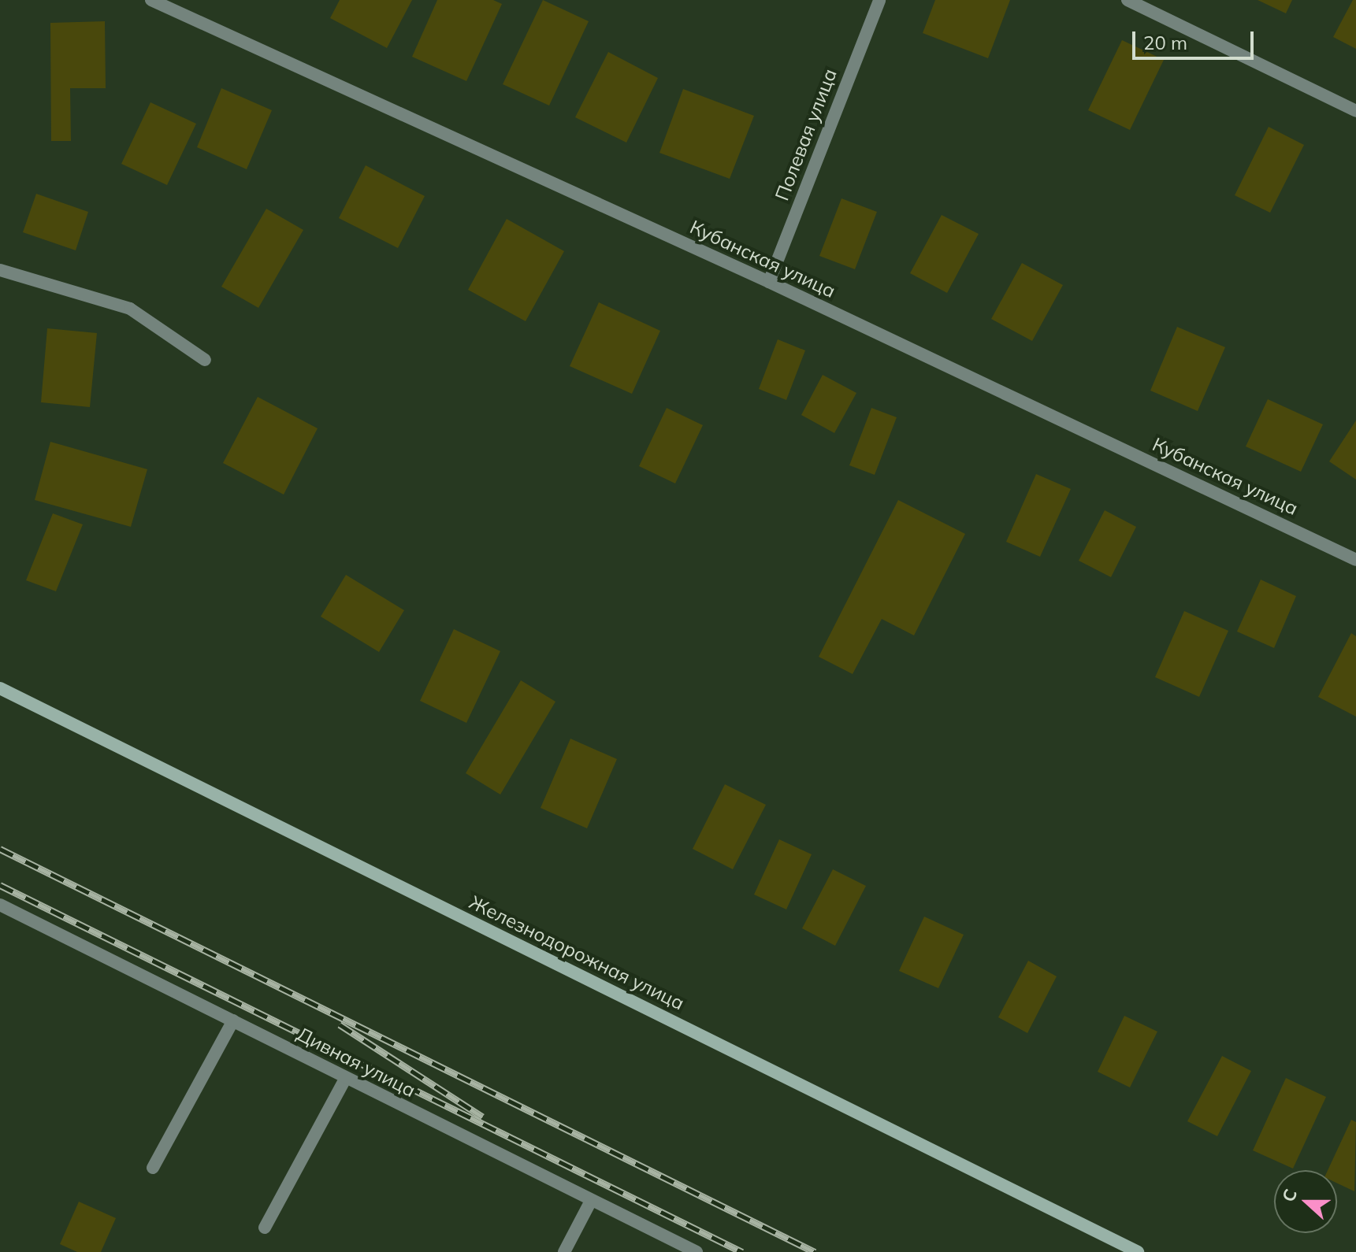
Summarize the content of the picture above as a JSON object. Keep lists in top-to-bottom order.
{
  "streets": {
    "street": [
      "Полевая улица",
      "Кубанская улица",
      "Железнодорожная улица",
      "Дивная улица"
    ]
  },
  "crossings": [
    ["Полевая улица", "Кубанская улица"]
  ],
  "scale_bar": "20 m",
  "north": "left"
}
